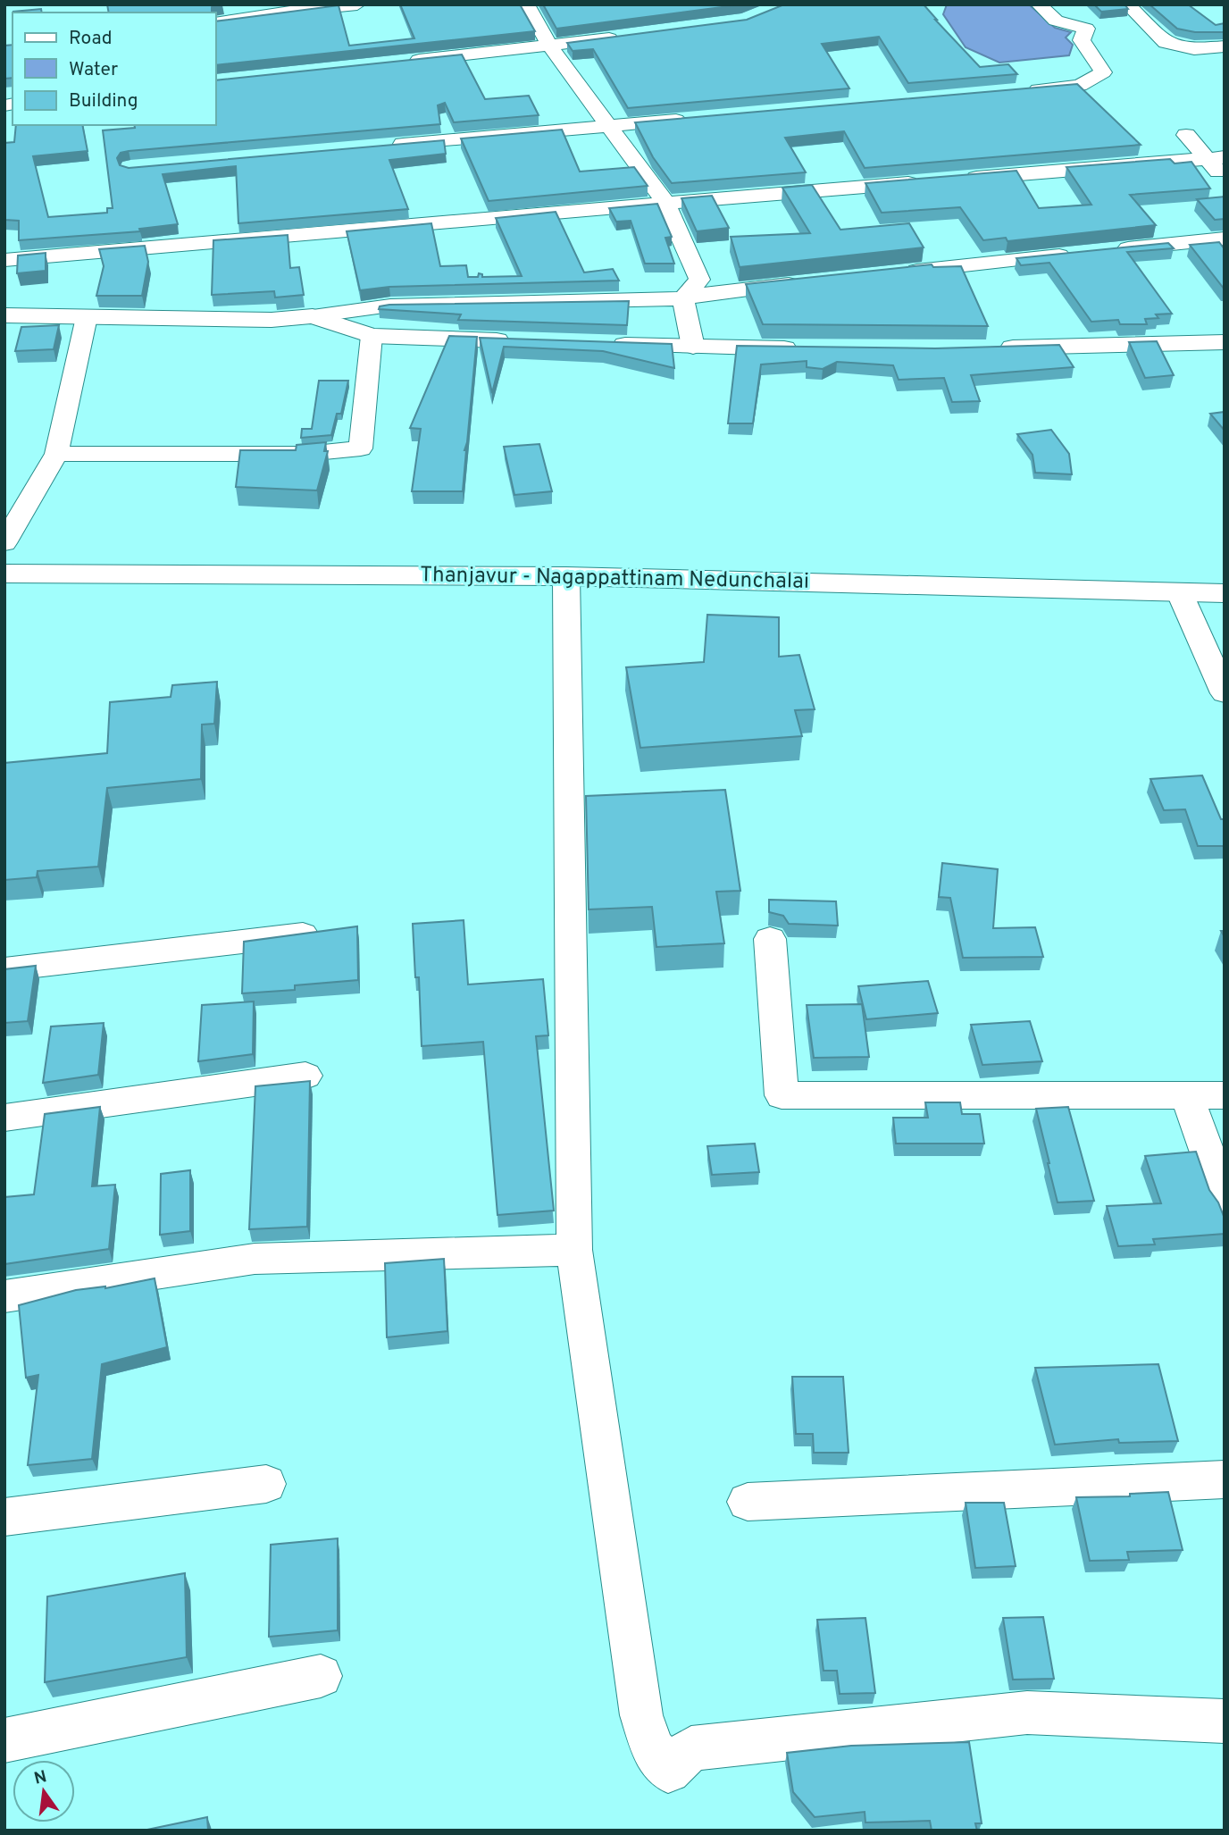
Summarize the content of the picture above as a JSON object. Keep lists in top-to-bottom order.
{
  "streets": {
    "main road": ["Thanjavur - Nagappattinam Nedunchalai"]
  },
  "legend": ["Road", "Water", "Building"],
  "north": "top"
}
